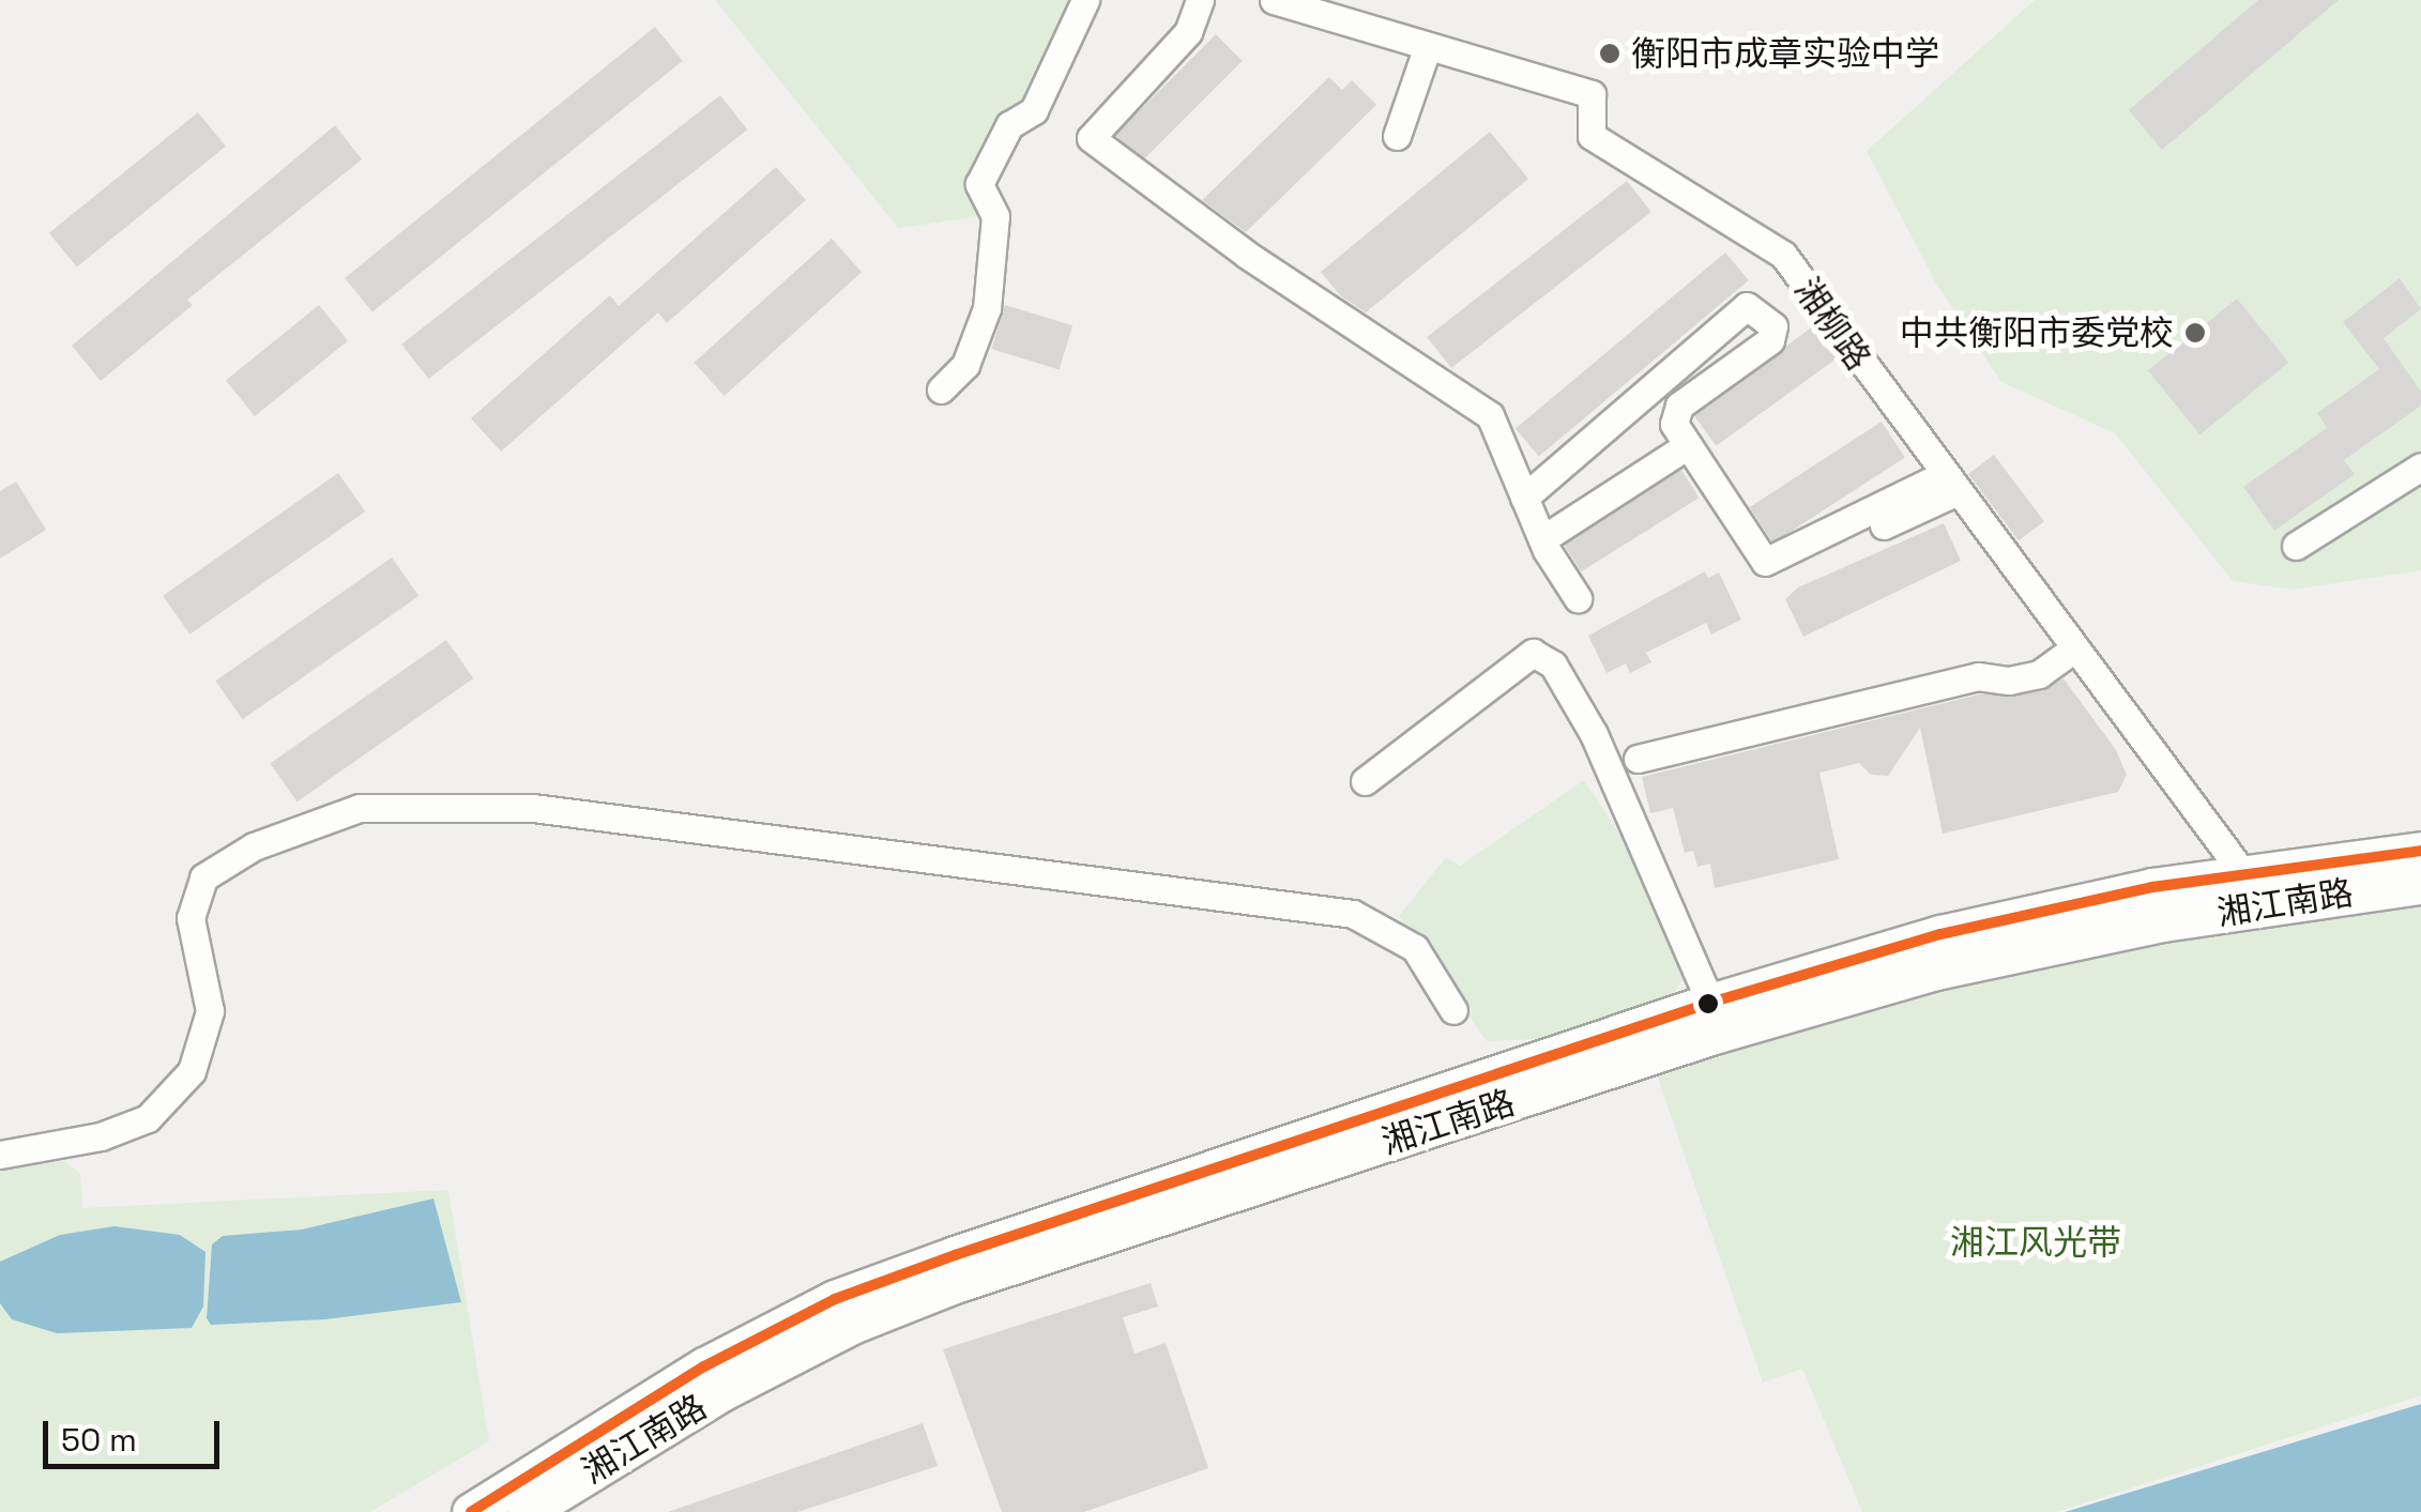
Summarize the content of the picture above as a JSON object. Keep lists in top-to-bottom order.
{
  "streets": {
    "main road": ["湘江南路"],
    "street": ["湘柳路"]
  },
  "crossings": [
    ["湘柳路", "湘江南路"]
  ],
  "parks": ["湘江风光带"],
  "places": ["衡阳市成章实验中学", "中共衡阳市委党校"],
  "scale_bar": "50 m"
}
